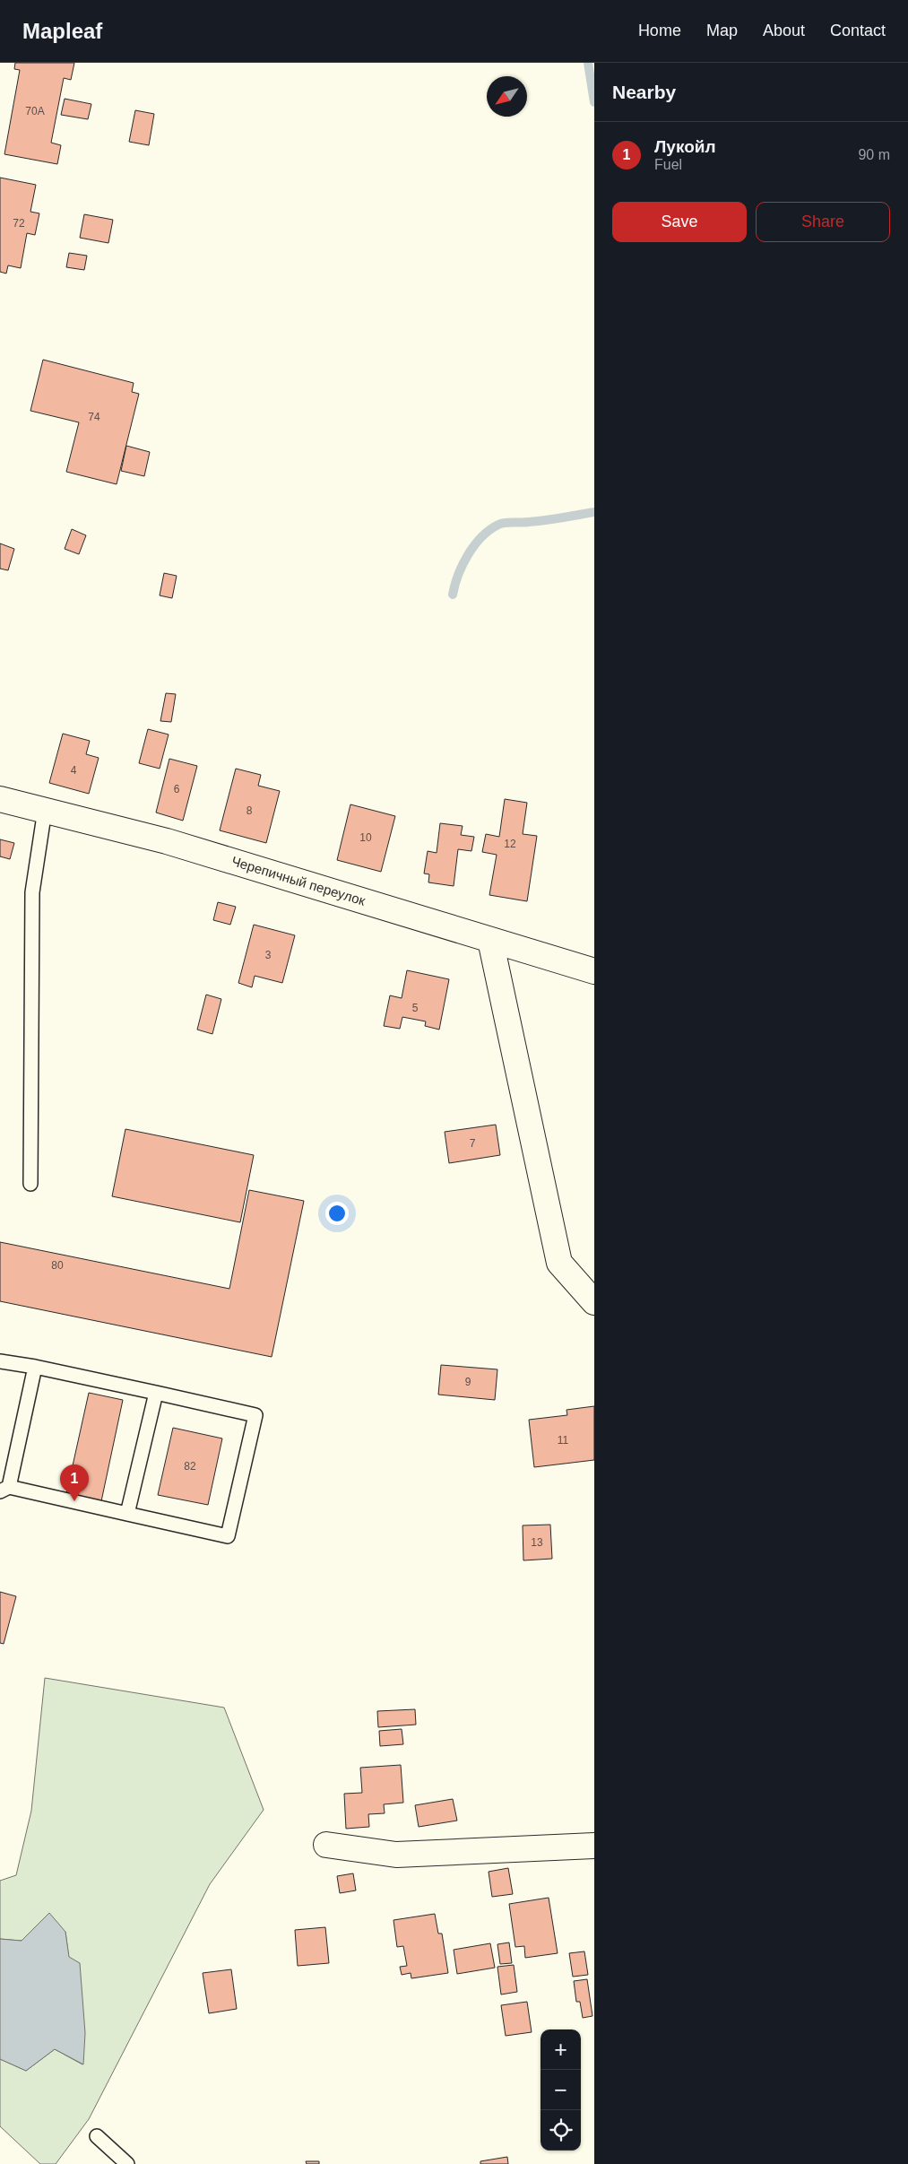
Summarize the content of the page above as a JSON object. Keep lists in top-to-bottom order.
{
  "streets": {
    "street": ["Черепичный переулок"]
  },
  "house_numbers": [
    "70А",
    "72",
    "74",
    "4",
    "6",
    "8",
    "10",
    "12",
    "3",
    "5",
    "7",
    "80",
    "9",
    "11",
    "82",
    "13"
  ],
  "north": "bottom left",
  "page": {
    "header": "Mapleaf",
    "nav": [
      "Home",
      "Map",
      "About",
      "Contact"
    ],
    "heading": "Nearby",
    "list": [
      {
        "mark": "1",
        "name": "Лукойл",
        "note": "Fuel",
        "value": "90 m"
      }
    ],
    "buttons": ["Save", "Share"],
    "pins": "1",
    "map_buttons": ["+", "−"]
  }
}
